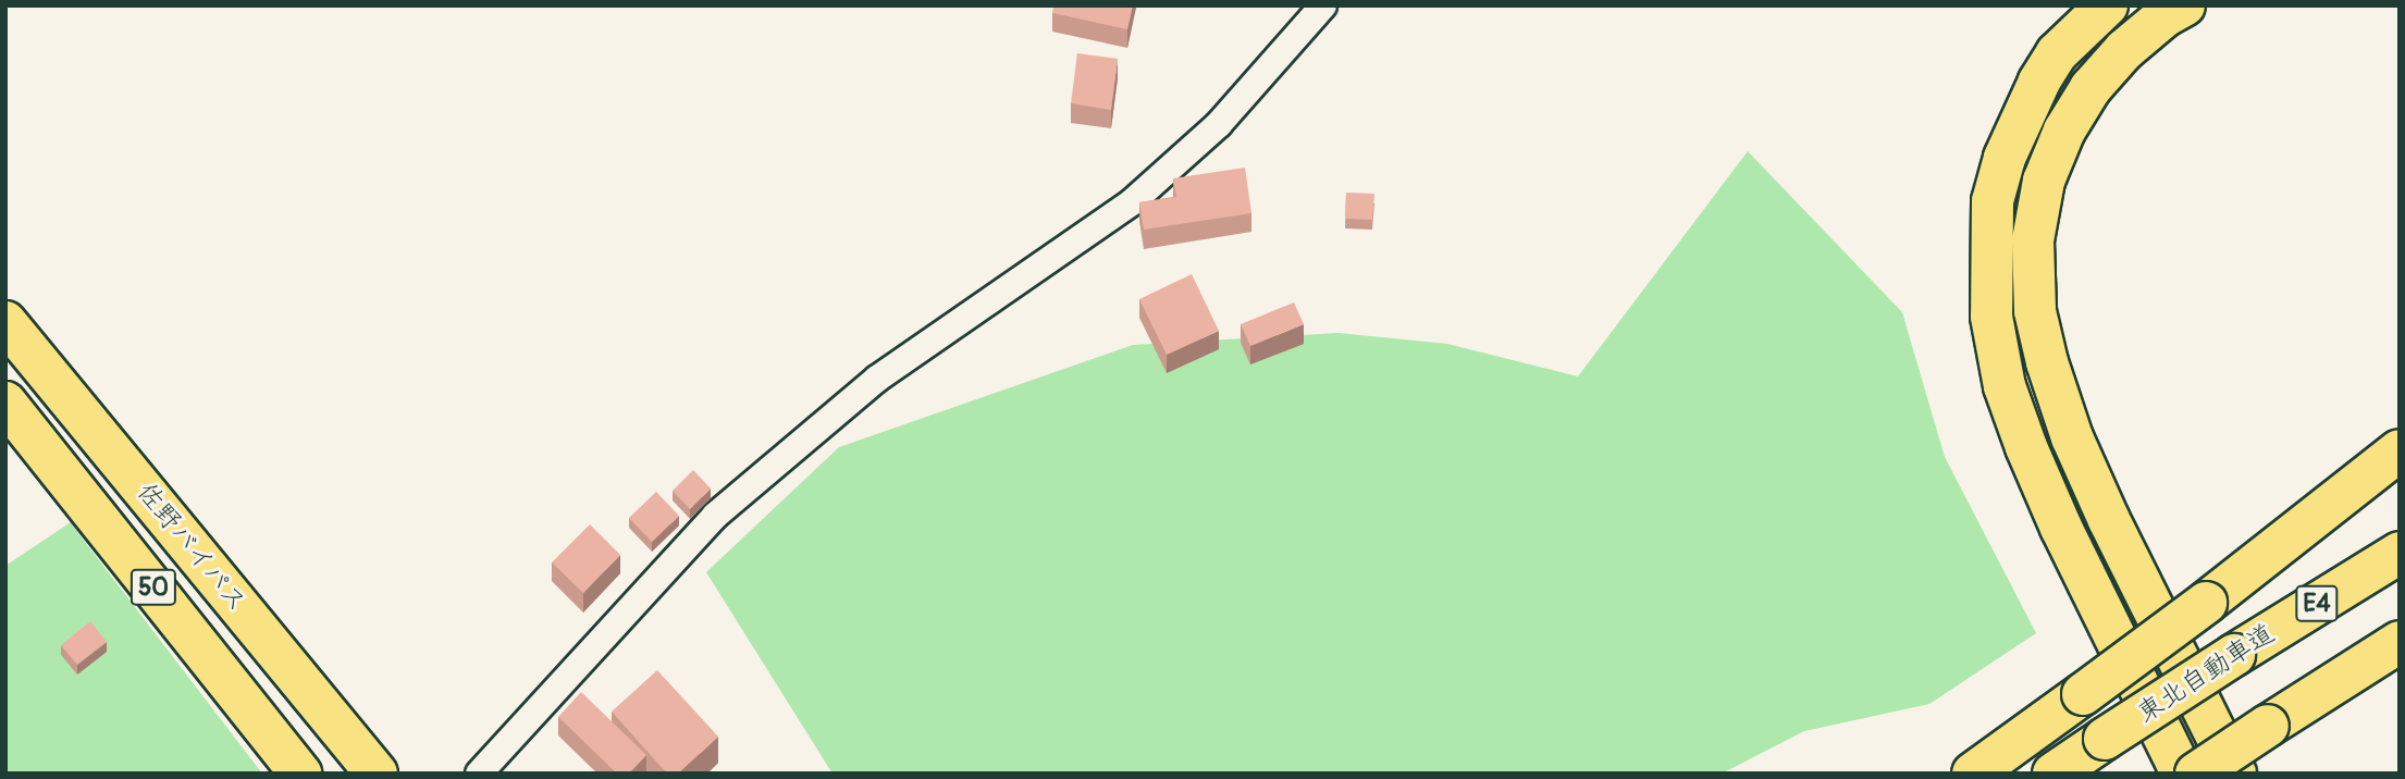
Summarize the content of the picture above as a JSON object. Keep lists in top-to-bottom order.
{
  "streets": {
    "highway": [
      "佐野バイパス",
      "50",
      "E4",
      "東北自動車道"
    ]
  }
}
